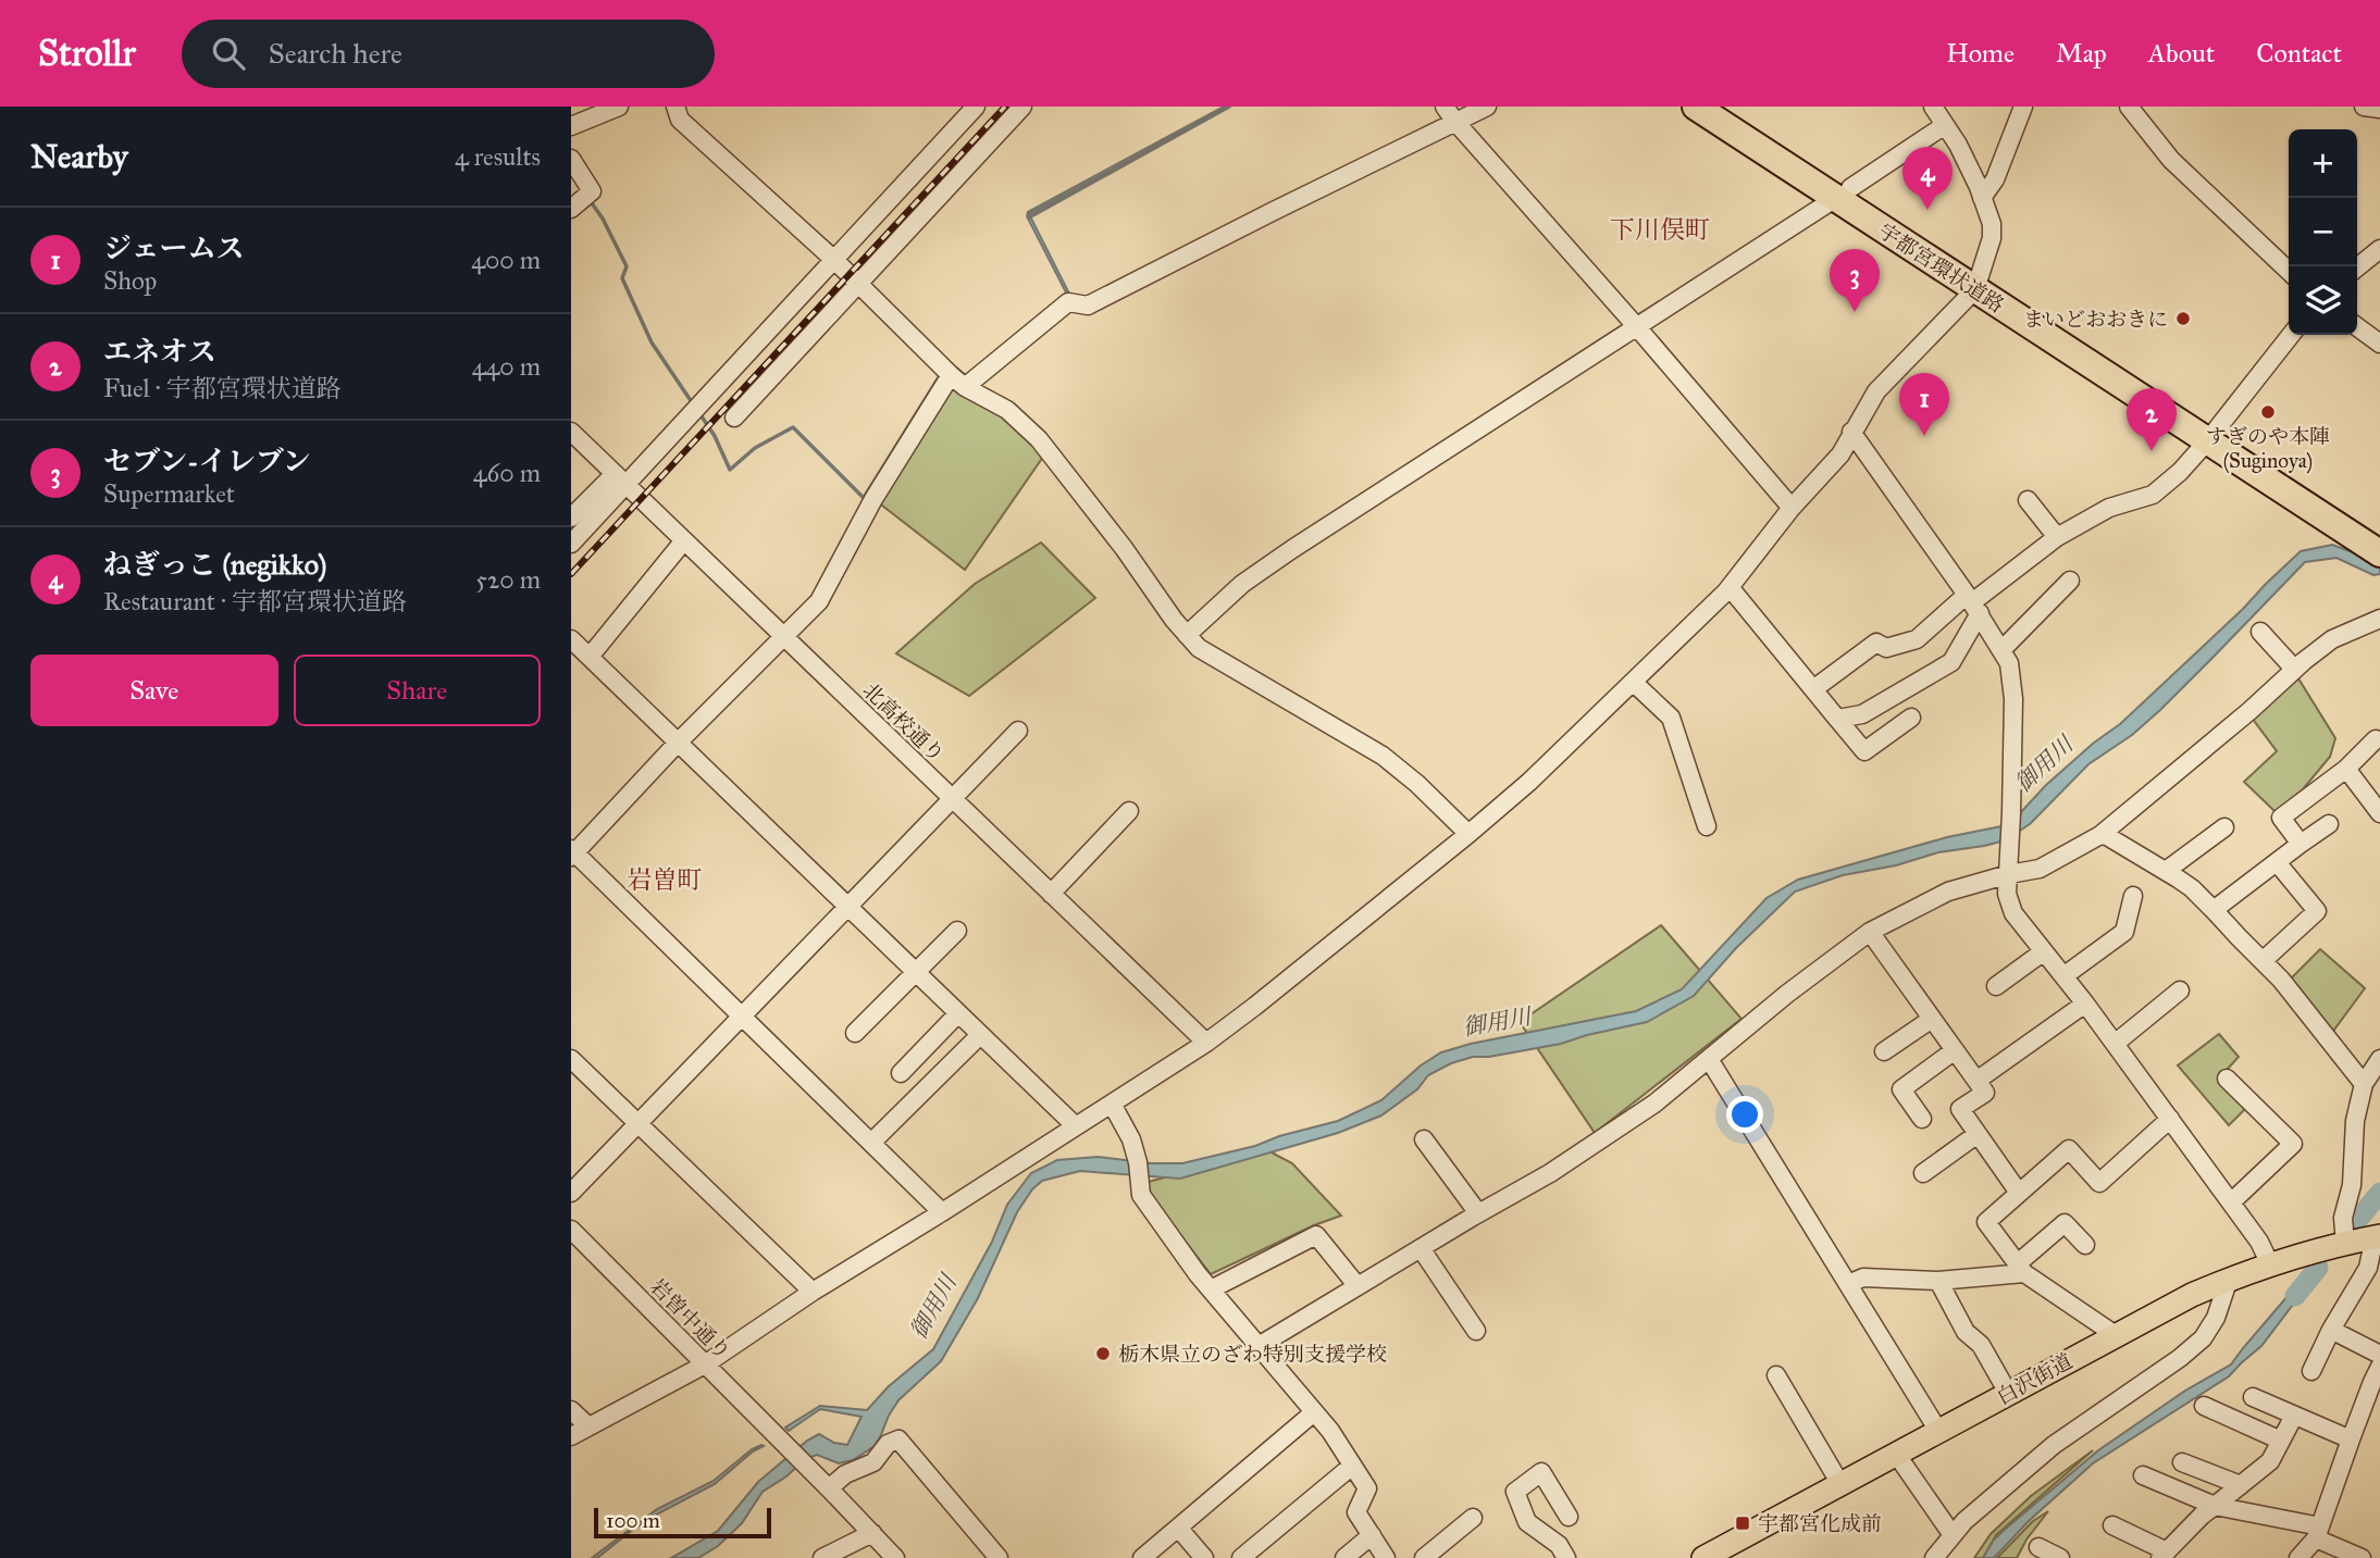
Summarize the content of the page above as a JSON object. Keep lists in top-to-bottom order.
{
  "streets": {
    "highway": ["宇都宮環状道路"],
    "main road": ["白沢街道"],
    "street": ["北高校通り", "岩曽中通り"]
  },
  "districts": ["下川俣町", "岩曽町"],
  "water": ["御用川"],
  "places": {
    "other": ["まいどおおきに", "すぎのや本陣 (Suginoya)", "栃木県立のざわ特別支援学校"],
    "transit": ["宇都宮化成前"]
  },
  "scale_bar": "100 m",
  "page": {
    "header": "Strollr",
    "search": "Search here",
    "nav": [
      "Home",
      "Map",
      "About",
      "Contact"
    ],
    "heading": ["Nearby", "4 results"],
    "map_buttons": ["+", "−"],
    "pins": [
      "4",
      "3",
      "1",
      "2"
    ],
    "list": [
      {
        "mark": "1",
        "name": "ジェームス",
        "note": "Shop",
        "value": "400 m"
      },
      {
        "mark": "2",
        "name": "エネオス",
        "note": "Fuel · 宇都宮環状道路",
        "value": "440 m"
      },
      {
        "mark": "3",
        "name": "セブン-イレブン",
        "note": "Supermarket",
        "value": "460 m"
      },
      {
        "mark": "4",
        "name": "ねぎっこ (negikko)",
        "note": "Restaurant · 宇都宮環状道路",
        "value": "520 m"
      }
    ],
    "buttons": ["Save", "Share"],
    "scale": "100 m"
  }
}
